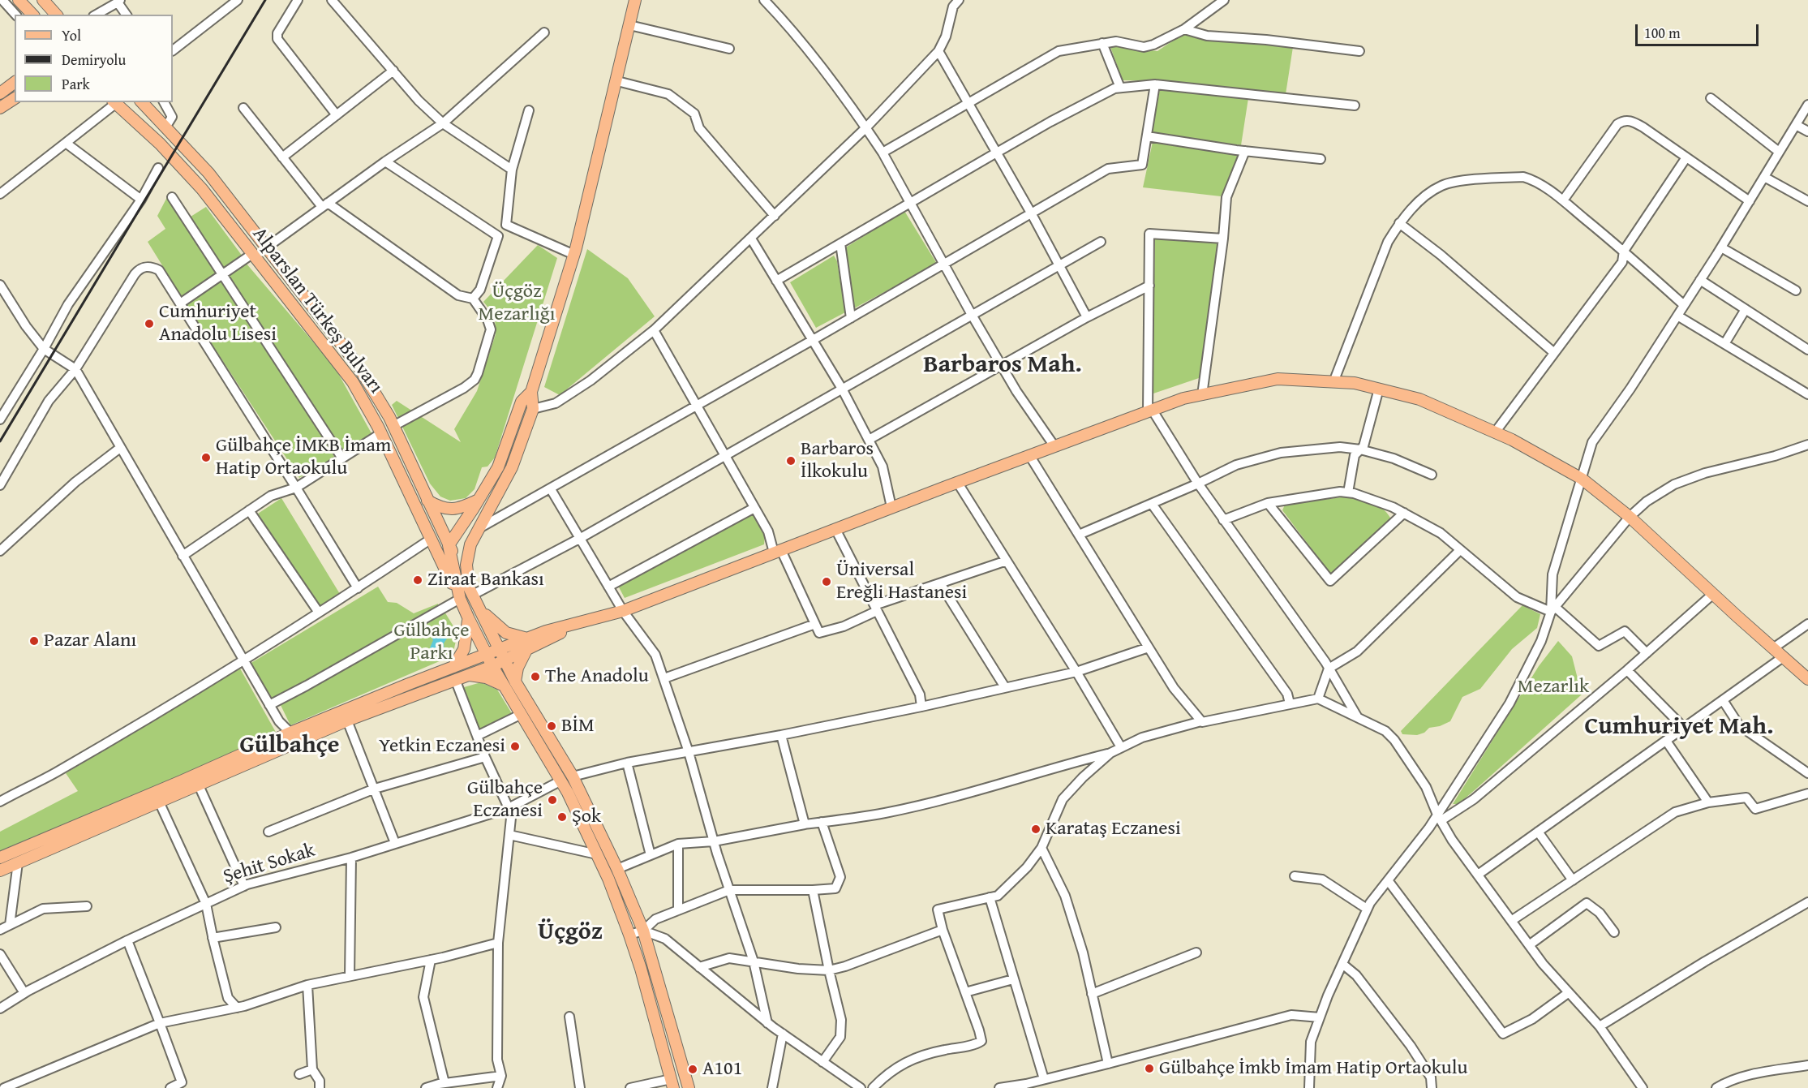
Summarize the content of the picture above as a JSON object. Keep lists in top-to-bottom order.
{
  "streets": {
    "main road": ["Alparslan Türkeş Bulvarı"],
    "street": ["Şehit Sokak"]
  },
  "districts": [
    "Barbaros Mah.",
    "Cumhuriyet Mah.",
    "Gülbahçe",
    "Üçgöz"
  ],
  "parks": ["Üçgöz Mezarlığı", "Gülbahçe Parkı", "Mezarlık"],
  "places": [
    "Cumhuriyet Anadolu Lisesi",
    "Gülbahçe İMKB İmam Hatip Ortaokulu",
    "Barbaros İlkokulu",
    "Ziraat Bankası",
    "Üniversal Ereğli Hastanesi",
    "Pazar Alanı",
    "The Anadolu",
    "BİM",
    "Yetkin Eczanesi",
    "Gülbahçe Eczanesi",
    "Şok",
    "Karataş Eczanesi",
    "Gülbahçe İmkb İmam Hatip Ortaokulu",
    "A101"
  ],
  "legend": ["Yol", "Demiryolu", "Park"],
  "scale_bar": "100 m"
}
